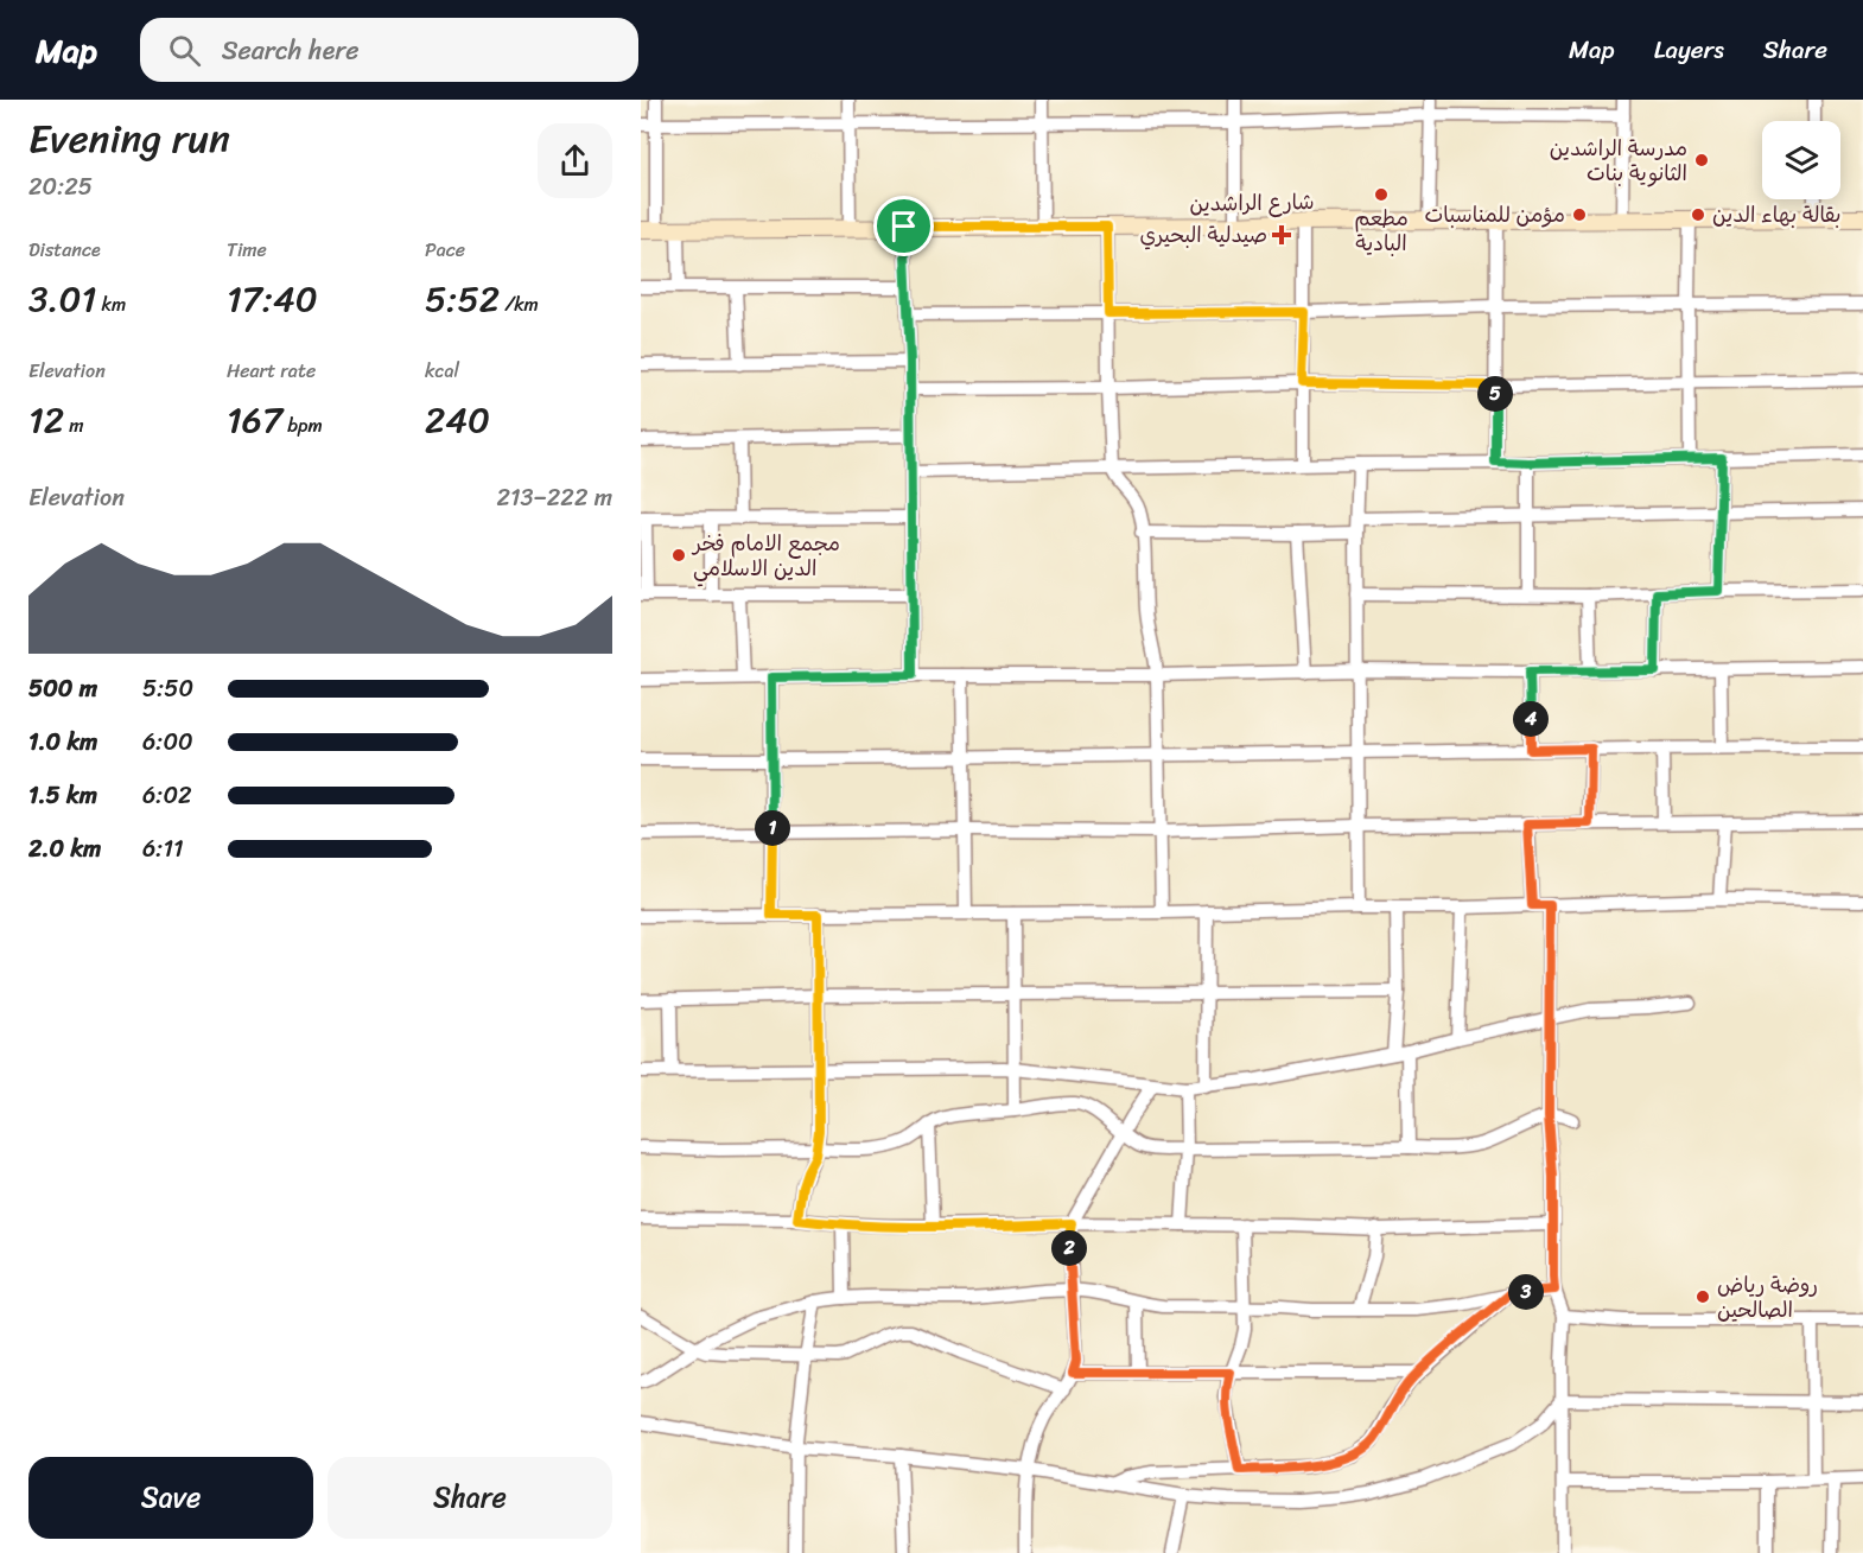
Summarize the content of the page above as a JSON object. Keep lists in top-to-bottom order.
{
  "streets": {
    "street": ["شارع الراشدين"]
  },
  "places": {
    "other": [
      "مدرسة الراشدين الثانوية بنات",
      "مطعم البادية",
      "مؤمن للمناسبات",
      "بقالة بهاء الدين",
      "مجمع الامام فخر الدين الاسلامي",
      "روضة رياض الصالحين"
    ],
    "health": ["صيدلية البحيري"]
  },
  "page": {
    "header": "Map",
    "search": "Search here",
    "nav": ["Map", "Layers", "Share"],
    "heading": ["Evening run", "20:25"],
    "stats": [
      ["Distance", "3.01 km"],
      ["Time", "17:40"],
      ["Pace", "5:52 /km"],
      ["Elevation", "12 m"],
      ["Heart rate", "167 bpm"],
      ["kcal", "240"]
    ],
    "pins": [
      "5",
      "4",
      "1",
      "2",
      "3"
    ],
    "chart": ["Elevation", "213–222 m"],
    "list": [
      {
        "name": "500 m",
        "note": "5:50"
      },
      {
        "name": "1.0 km",
        "note": "6:00"
      },
      {
        "name": "1.5 km",
        "note": "6:02"
      },
      {
        "name": "2.0 km",
        "note": "6:11"
      }
    ],
    "buttons": ["Save", "Share"]
  }
}
